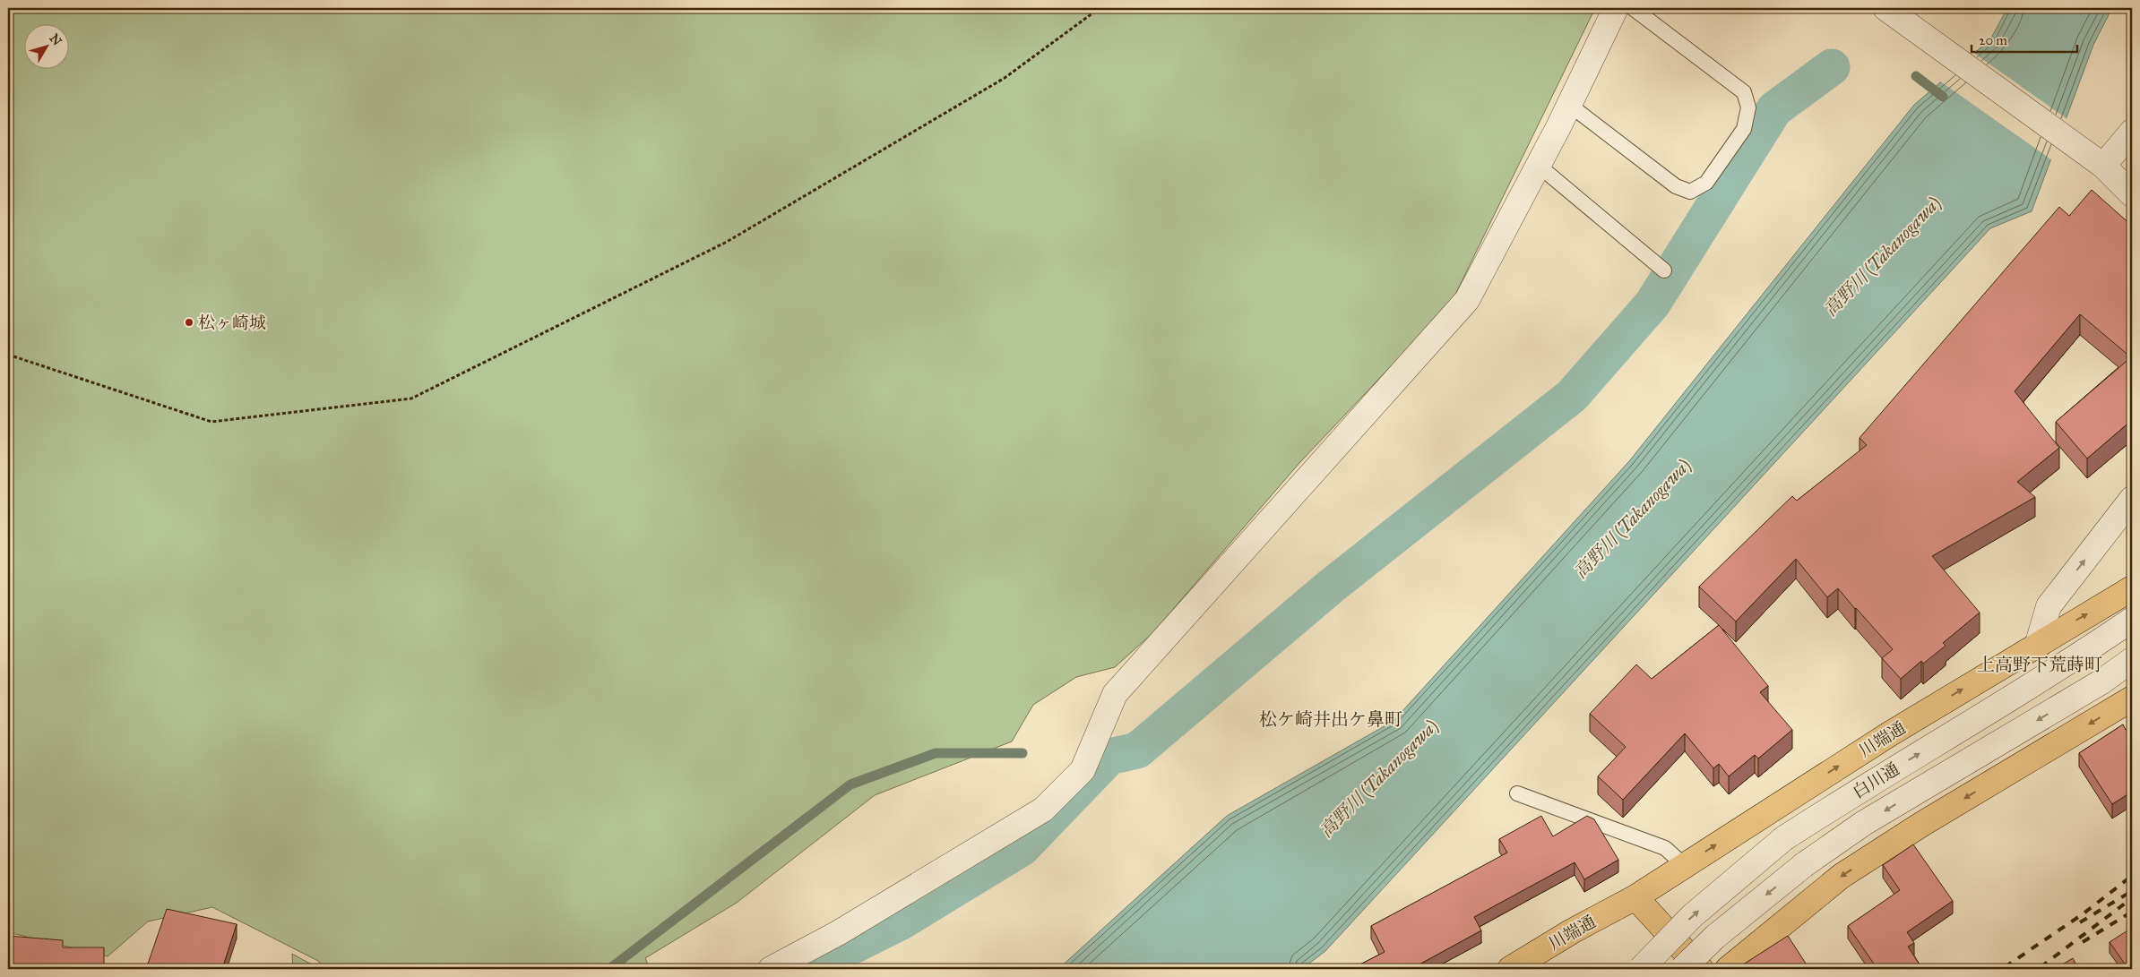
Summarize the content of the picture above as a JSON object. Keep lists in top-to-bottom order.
{
  "streets": {
    "highway": ["川端通"],
    "street": ["白川通"]
  },
  "districts": ["上高野下荒蒔町", "松ケ崎井出ケ鼻町"],
  "water": ["高野川 (Takanogawa)"],
  "places": ["松ヶ崎城"],
  "scale_bar": "20 m",
  "north": "top right"
}
